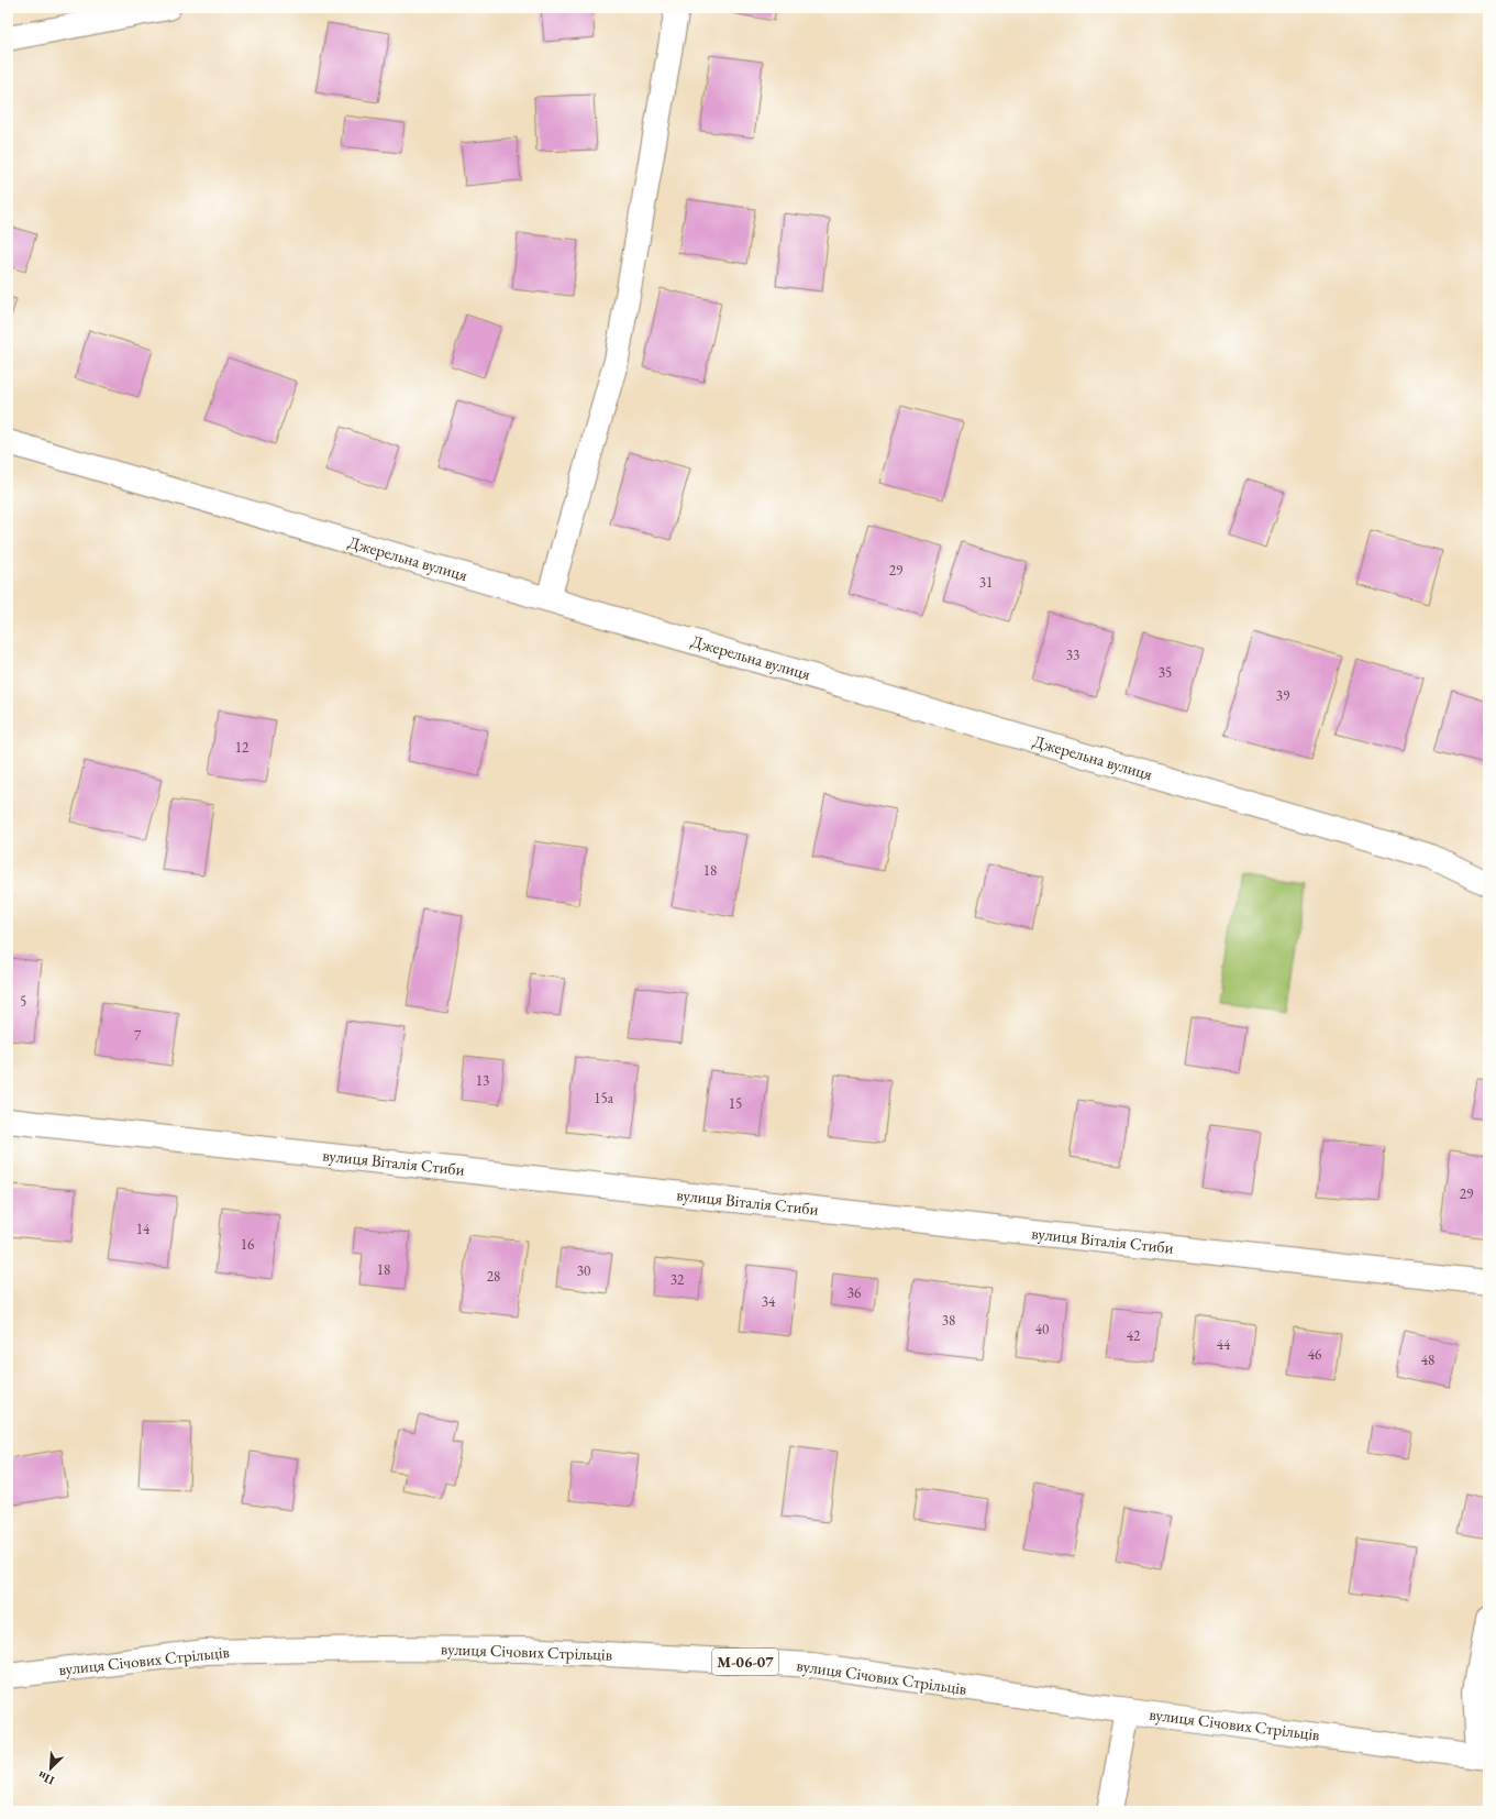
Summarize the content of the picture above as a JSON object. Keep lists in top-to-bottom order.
{
  "streets": {
    "street": [
      "Джерельна вулиця",
      "вулиця Віталія Стиби",
      "вулиця Січових Стрільців",
      "М-06-07"
    ]
  },
  "house_numbers": [
    "29",
    "31",
    "33",
    "35",
    "39",
    "12",
    "18",
    "5",
    "7",
    "13",
    "15а",
    "15",
    "29",
    "14",
    "16",
    "18",
    "30",
    "28",
    "32",
    "36",
    "34",
    "38",
    "40",
    "42",
    "44",
    "46",
    "48"
  ],
  "north": "bottom left"
}
